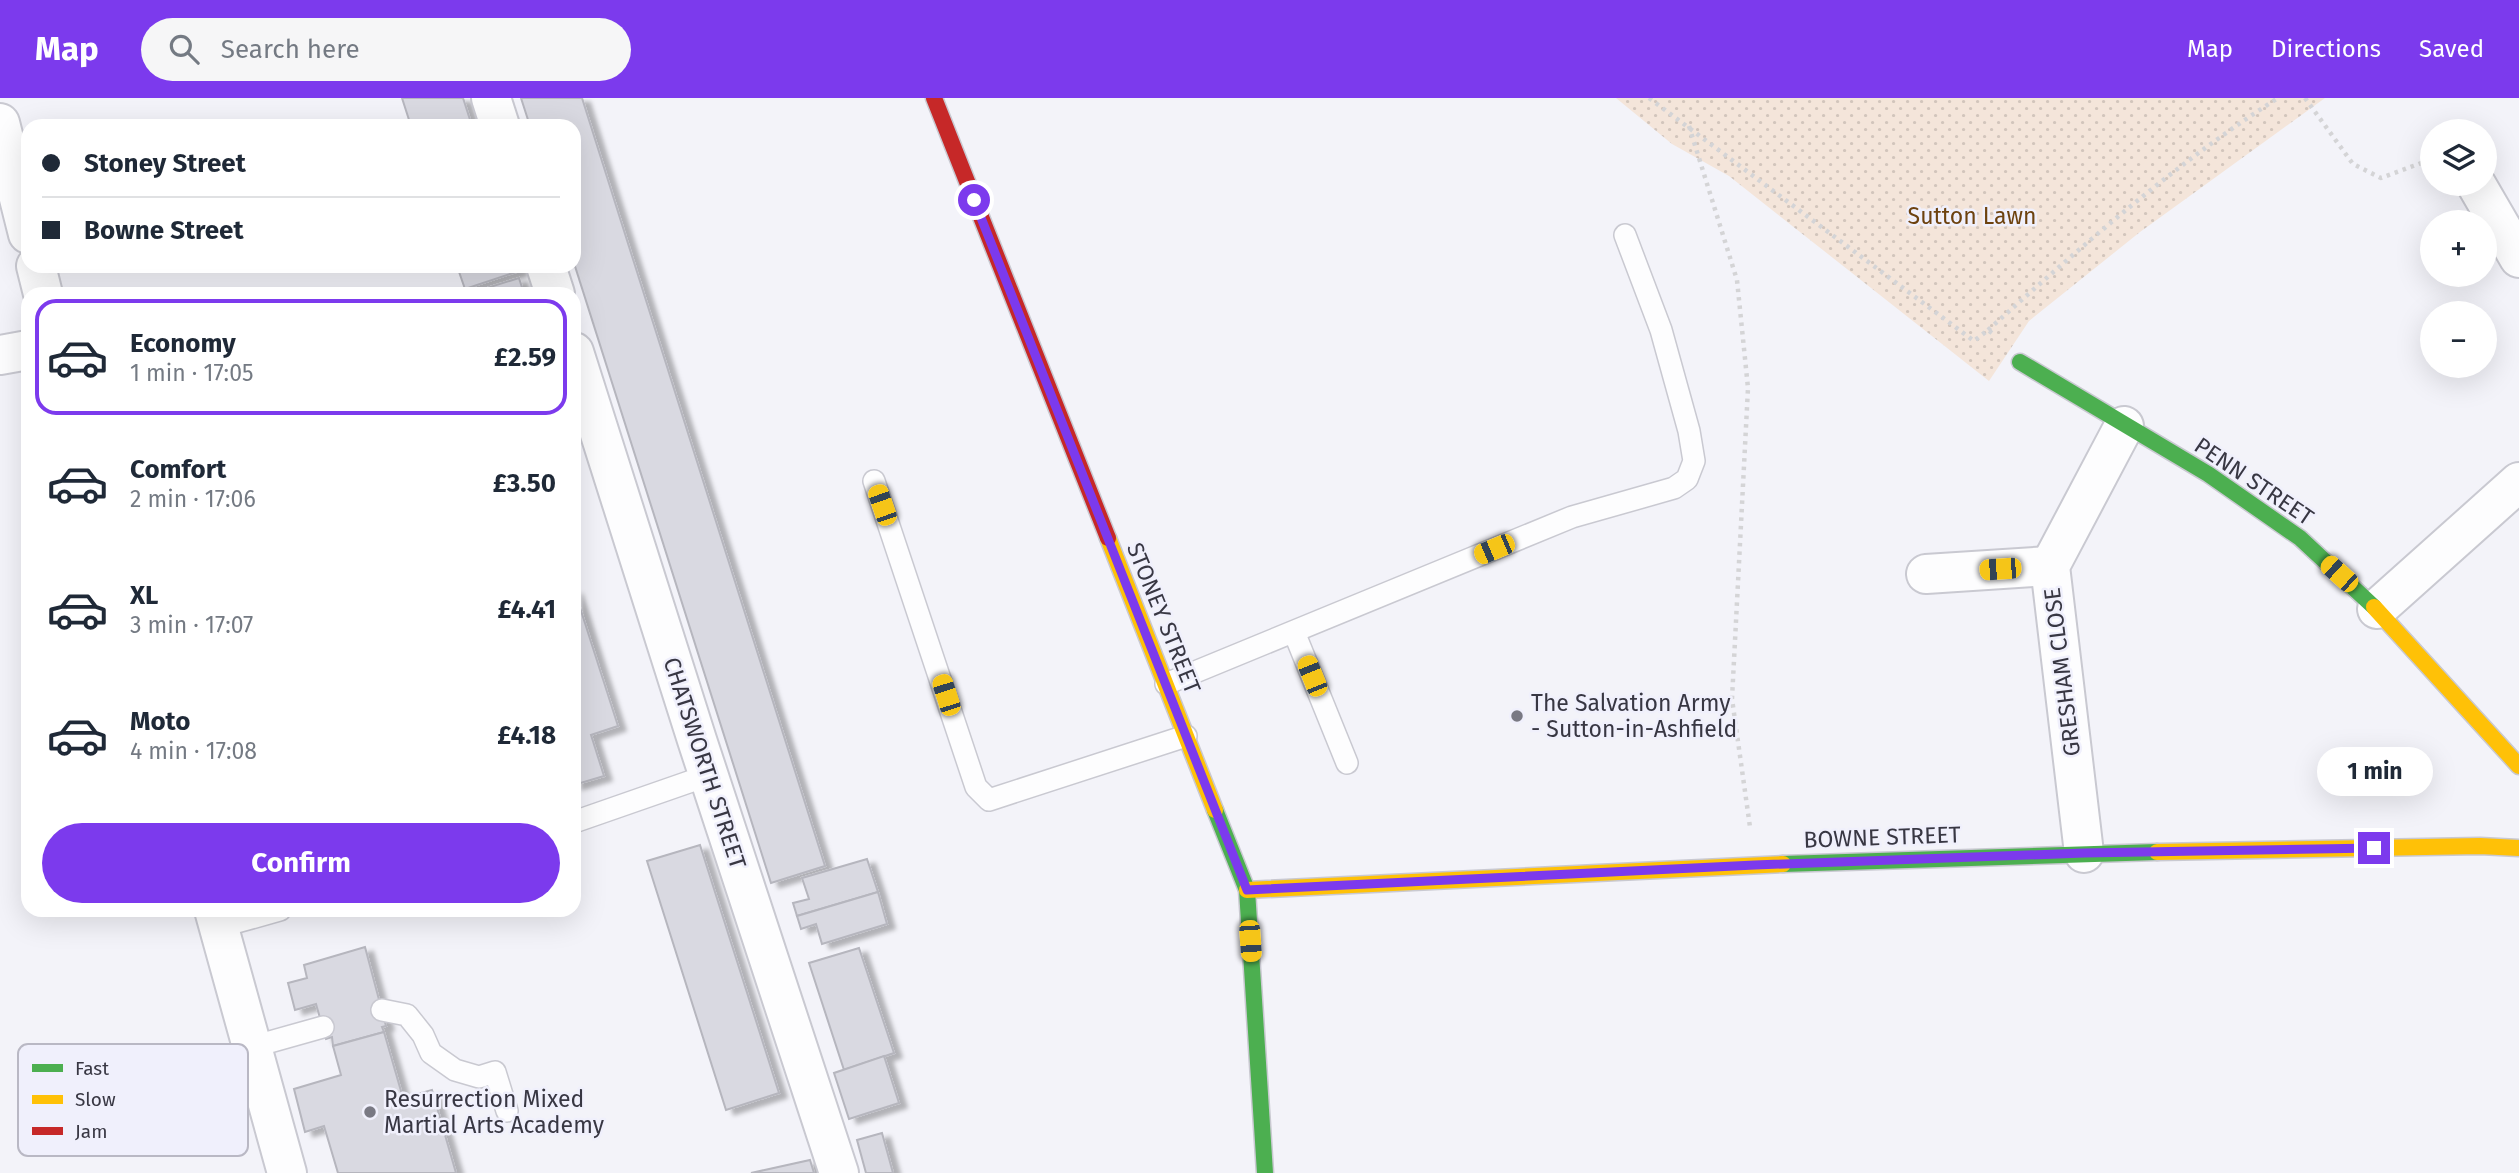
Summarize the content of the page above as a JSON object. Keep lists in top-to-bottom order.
{
  "streets": {
    "street": [
      "PENN STREET",
      "STONEY STREET",
      "GRESHAM CLOSE",
      "CHATSWORTH STREET",
      "BOWNE STREET"
    ]
  },
  "crossings": [
    ["PENN STREET", "GRESHAM CLOSE"],
    ["STONEY STREET", "BOWNE STREET"],
    ["GRESHAM CLOSE", "BOWNE STREET"]
  ],
  "parks": ["Sutton Lawn"],
  "places": ["The Salvation Army - Sutton-in-Ashfield", "Resurrection Mixed Martial Arts Academy"],
  "legend": ["Fast", "Slow", "Jam"],
  "page": {
    "header": "Map",
    "search": "Search here",
    "nav": ["Map", "Directions", "Saved"],
    "map_buttons": ["+", "−"],
    "banner": ["Stoney Street", "Bowne Street"],
    "list": [
      {
        "name": "Economy",
        "note": "1 min · 17:05",
        "value": "£2.59"
      },
      {
        "name": "Comfort",
        "note": "2 min · 17:06",
        "value": "£3.50"
      },
      {
        "name": "XL",
        "note": "3 min · 17:07",
        "value": "£4.41"
      },
      {
        "name": "Moto",
        "note": "4 min · 17:08",
        "value": "£4.18"
      }
    ],
    "bubble": "1 min",
    "buttons": "Confirm"
  }
}
